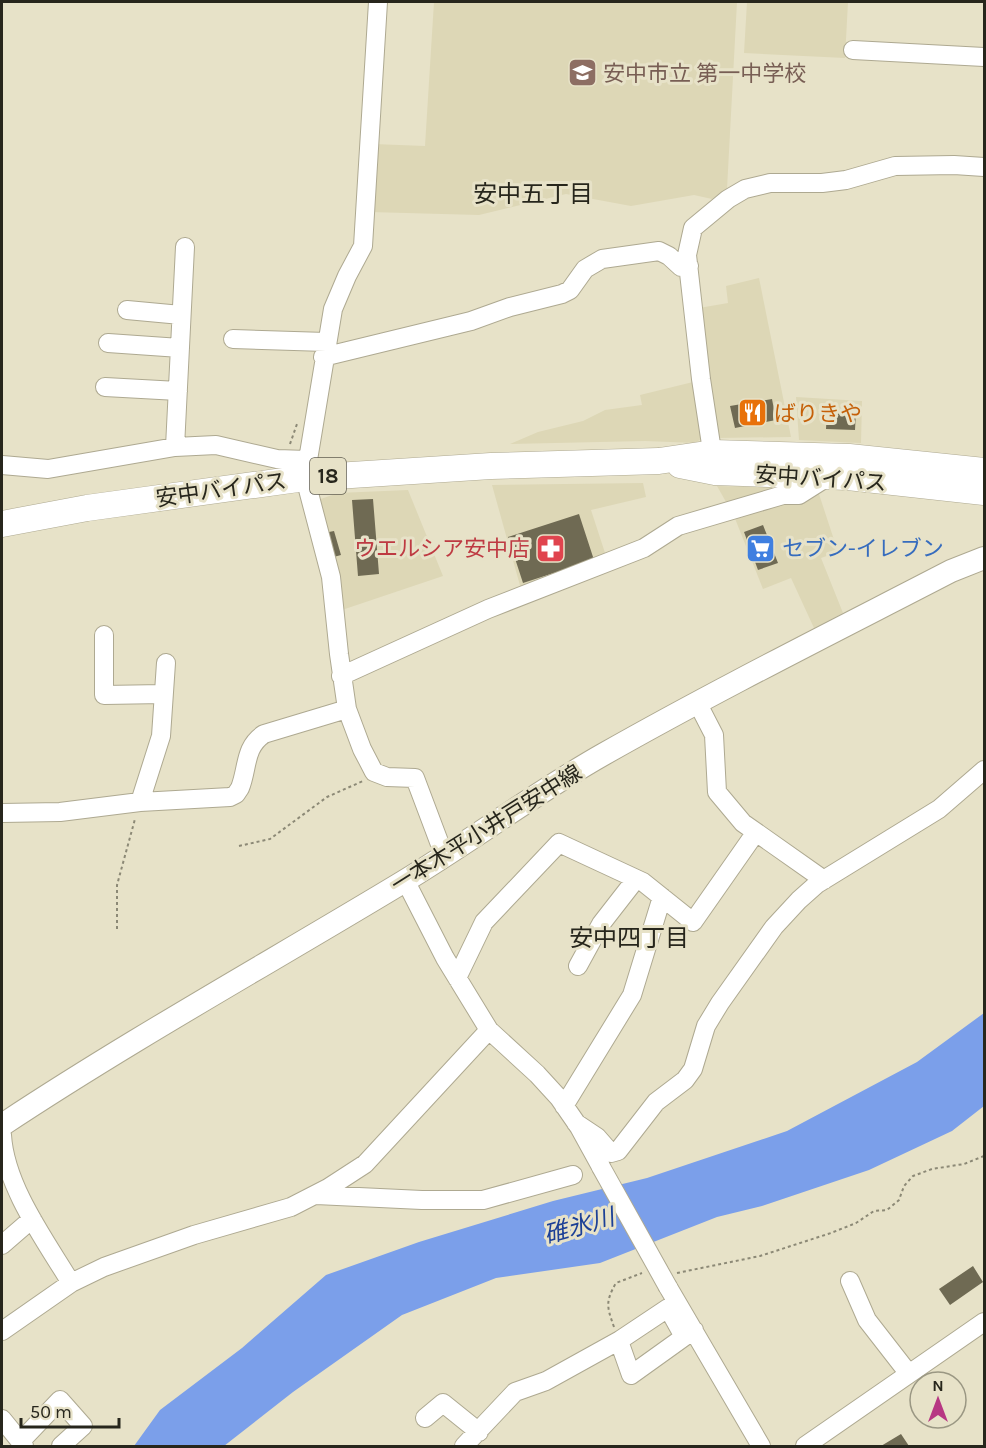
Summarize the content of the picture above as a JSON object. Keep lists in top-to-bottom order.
{
  "streets": {
    "highway": ["18", "安中バイパス"],
    "main road": ["一本木平小井戸安中線"]
  },
  "districts": ["安中五丁目", "安中四丁目"],
  "water": ["碓氷川"],
  "places": {
    "school or university": ["安中市立 第一中学校"],
    "restaurant": ["ばりきや"],
    "pharmacy": ["ウエルシア安中店"],
    "supermarket": ["セブン-イレブン"]
  },
  "scale_bar": "50 m",
  "north": "top"
}
